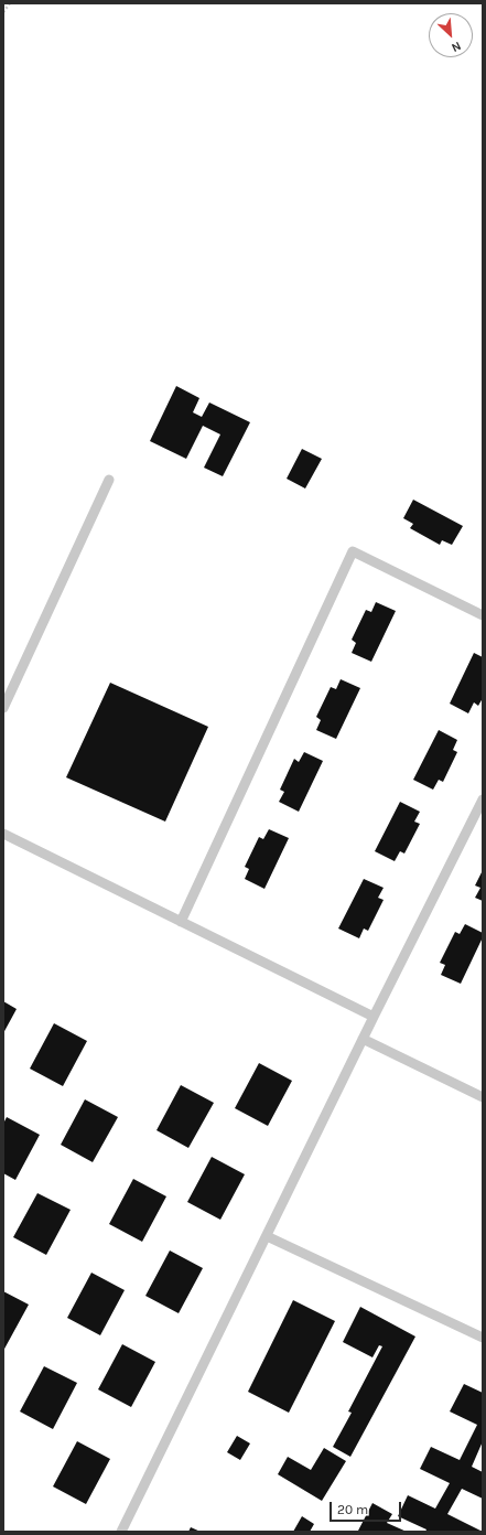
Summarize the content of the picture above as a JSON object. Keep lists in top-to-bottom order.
{
  "scale_bar": "20 m",
  "north": "bottom right"
}
